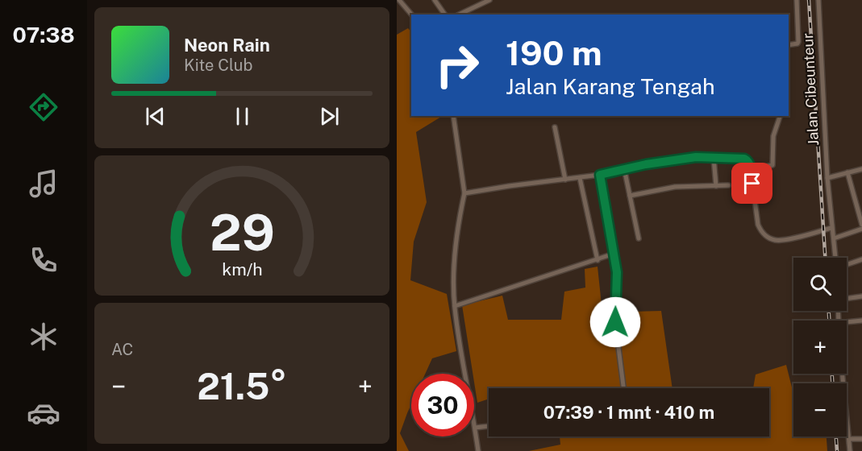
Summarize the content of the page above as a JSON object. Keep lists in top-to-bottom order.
{
  "streets": {
    "street": ["Jalan Cibeunteur"]
  },
  "page": {
    "tabs": "07:38",
    "turn": ["190 m", "Jalan Karang Tengah"],
    "song": ["Neon Rain", "Kite Club"],
    "map_buttons": ["+", "−"],
    "tile": "AC",
    "heat": ["−", "21.5°", "+"],
    "limit": "30",
    "trip": "07:39 · 1 mnt · 410 m",
    "gauge": ["29", "km/h"]
  }
}
